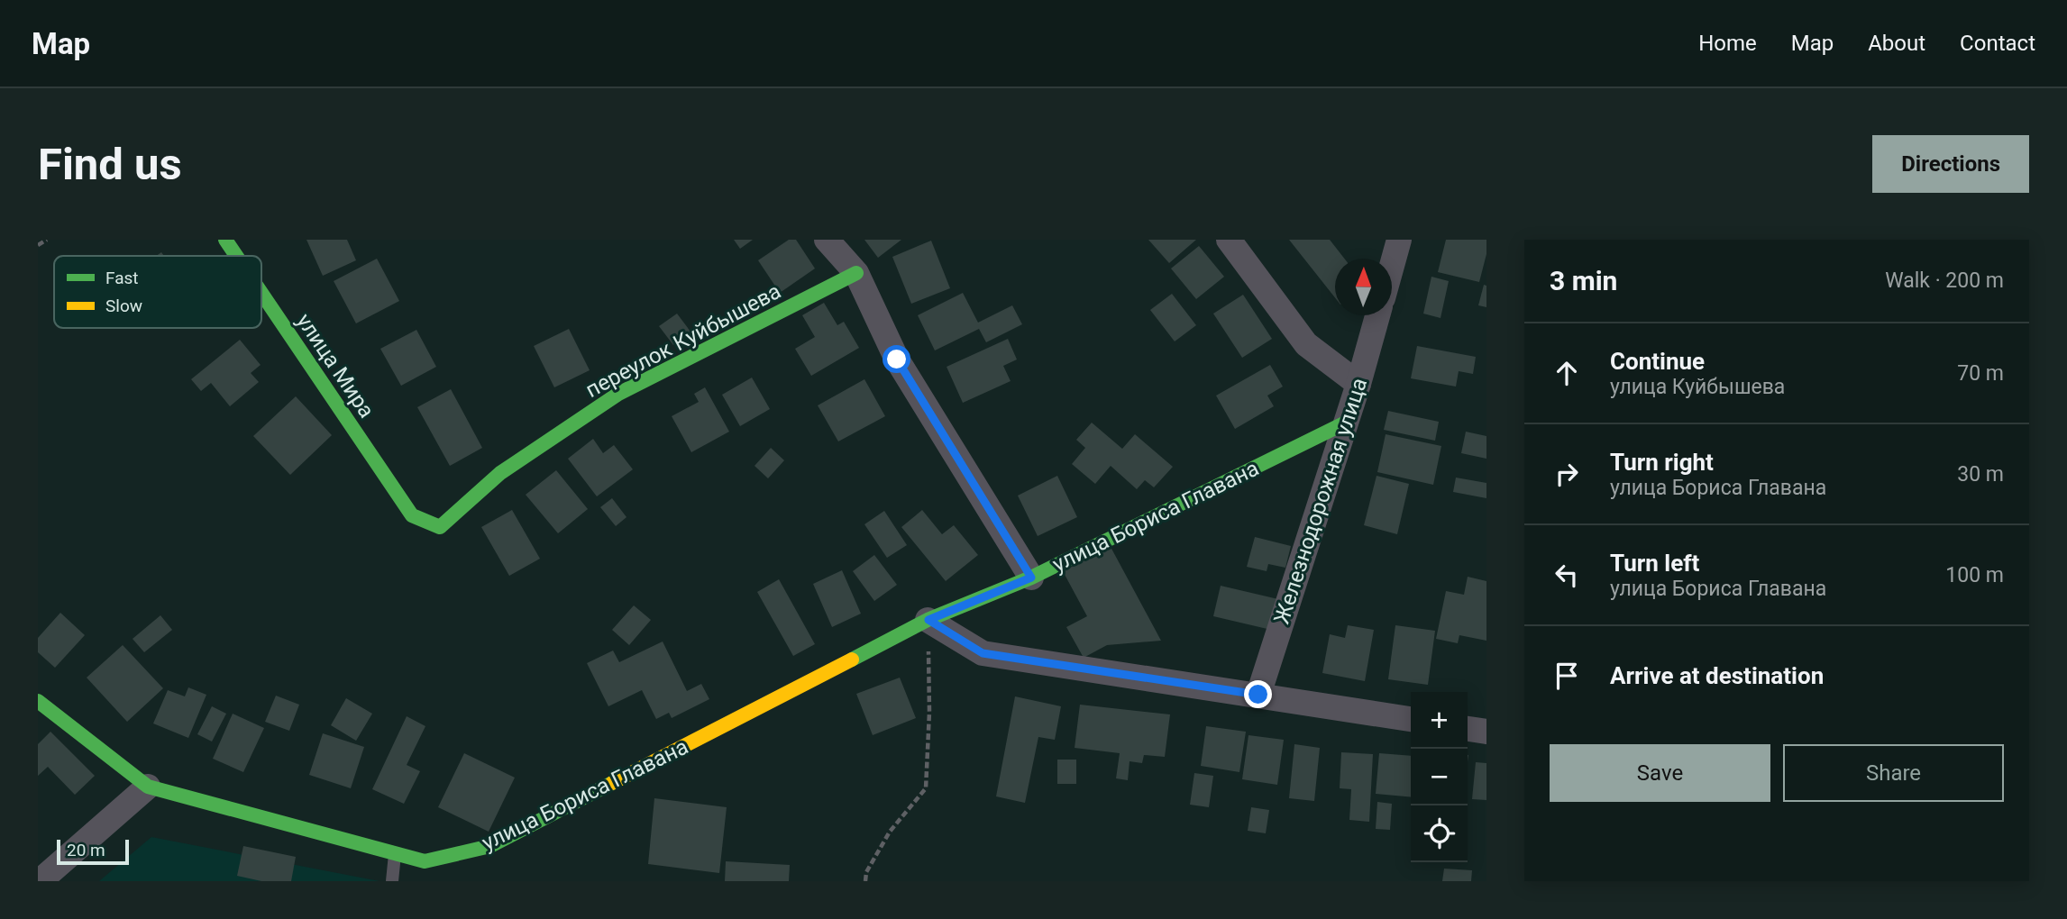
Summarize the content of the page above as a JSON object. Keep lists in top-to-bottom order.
{
  "streets": {
    "street": [
      "переулок Куйбышева",
      "улица Мира",
      "Железнодорожная улица",
      "улица Бориса Главана"
    ]
  },
  "crossings": [
    ["переулок Куйбышева", "улица Мира"],
    ["Железнодорожная улица", "улица Бориса Главана"]
  ],
  "legend": ["Fast", "Slow"],
  "scale_bar": "20 m",
  "north": "top",
  "page": {
    "header": "Map",
    "nav": [
      "Home",
      "Map",
      "About",
      "Contact"
    ],
    "buttons": [
      "Directions",
      ["Save", "Share"]
    ],
    "title": "Find us",
    "heading": ["3 min", "Walk · 200 m"],
    "list": [
      ["Continue", "улица Куйбышева", "70 m"],
      ["Turn right", "улица Бориса Главана", "30 m"],
      ["Turn left", "улица Бориса Главана", "100 m"],
      "Arrive at destination"
    ],
    "map_buttons": ["+", "−"],
    "scale": "20 m"
  }
}
